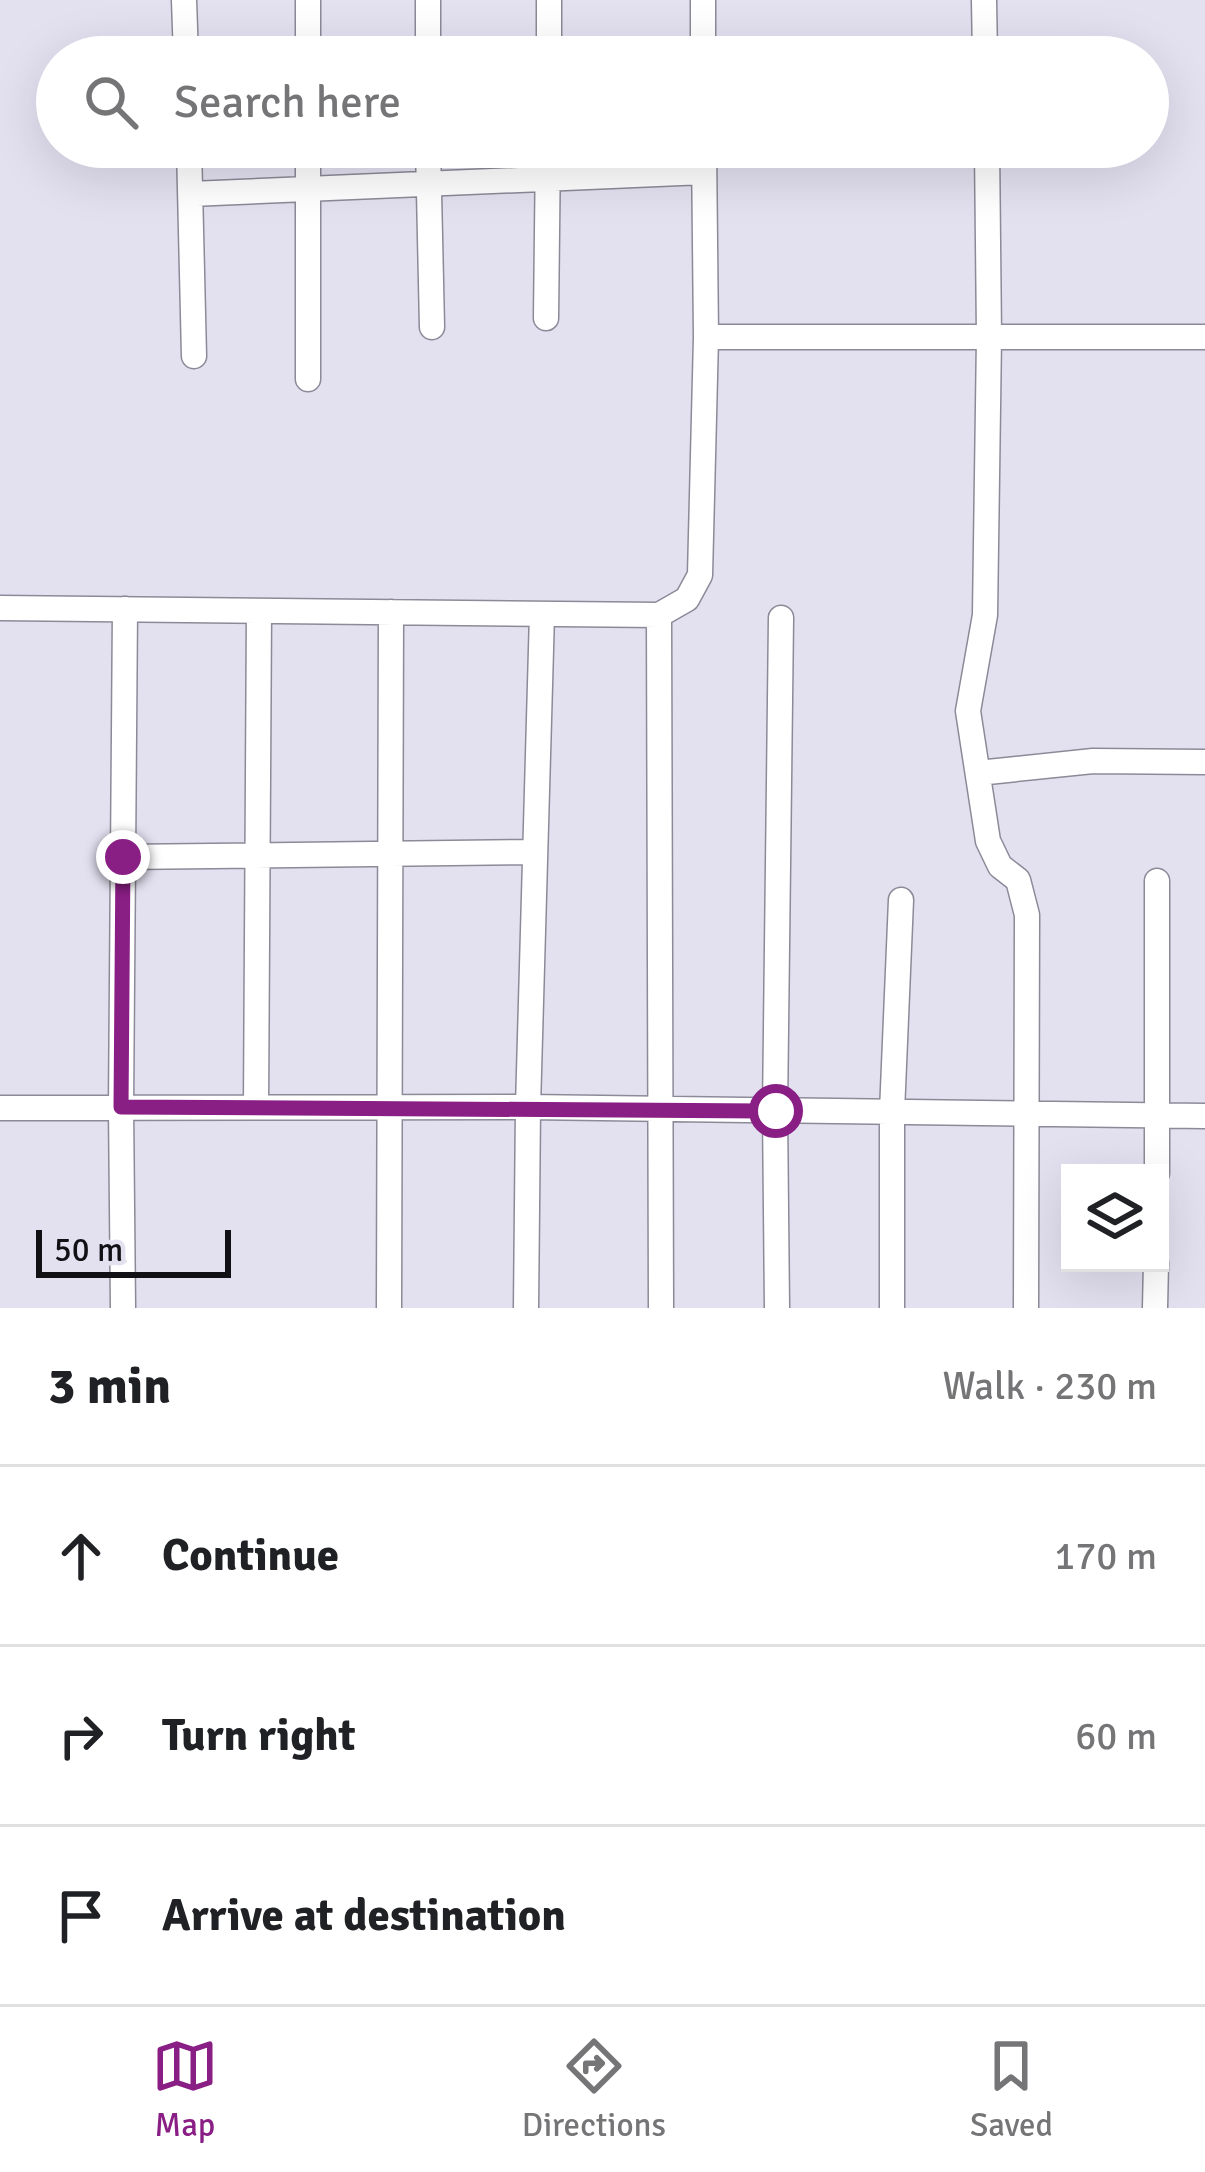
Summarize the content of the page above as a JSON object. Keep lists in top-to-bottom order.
{
  "scale_bar": "50 m",
  "page": {
    "search": "Search here",
    "scale": "50 m",
    "heading": ["3 min", "Walk · 230 m"],
    "list": [
      ["Continue", "170 m"],
      ["Turn right", "60 m"],
      "Arrive at destination"
    ],
    "nav": ["Map", "Directions", "Saved"]
  }
}
